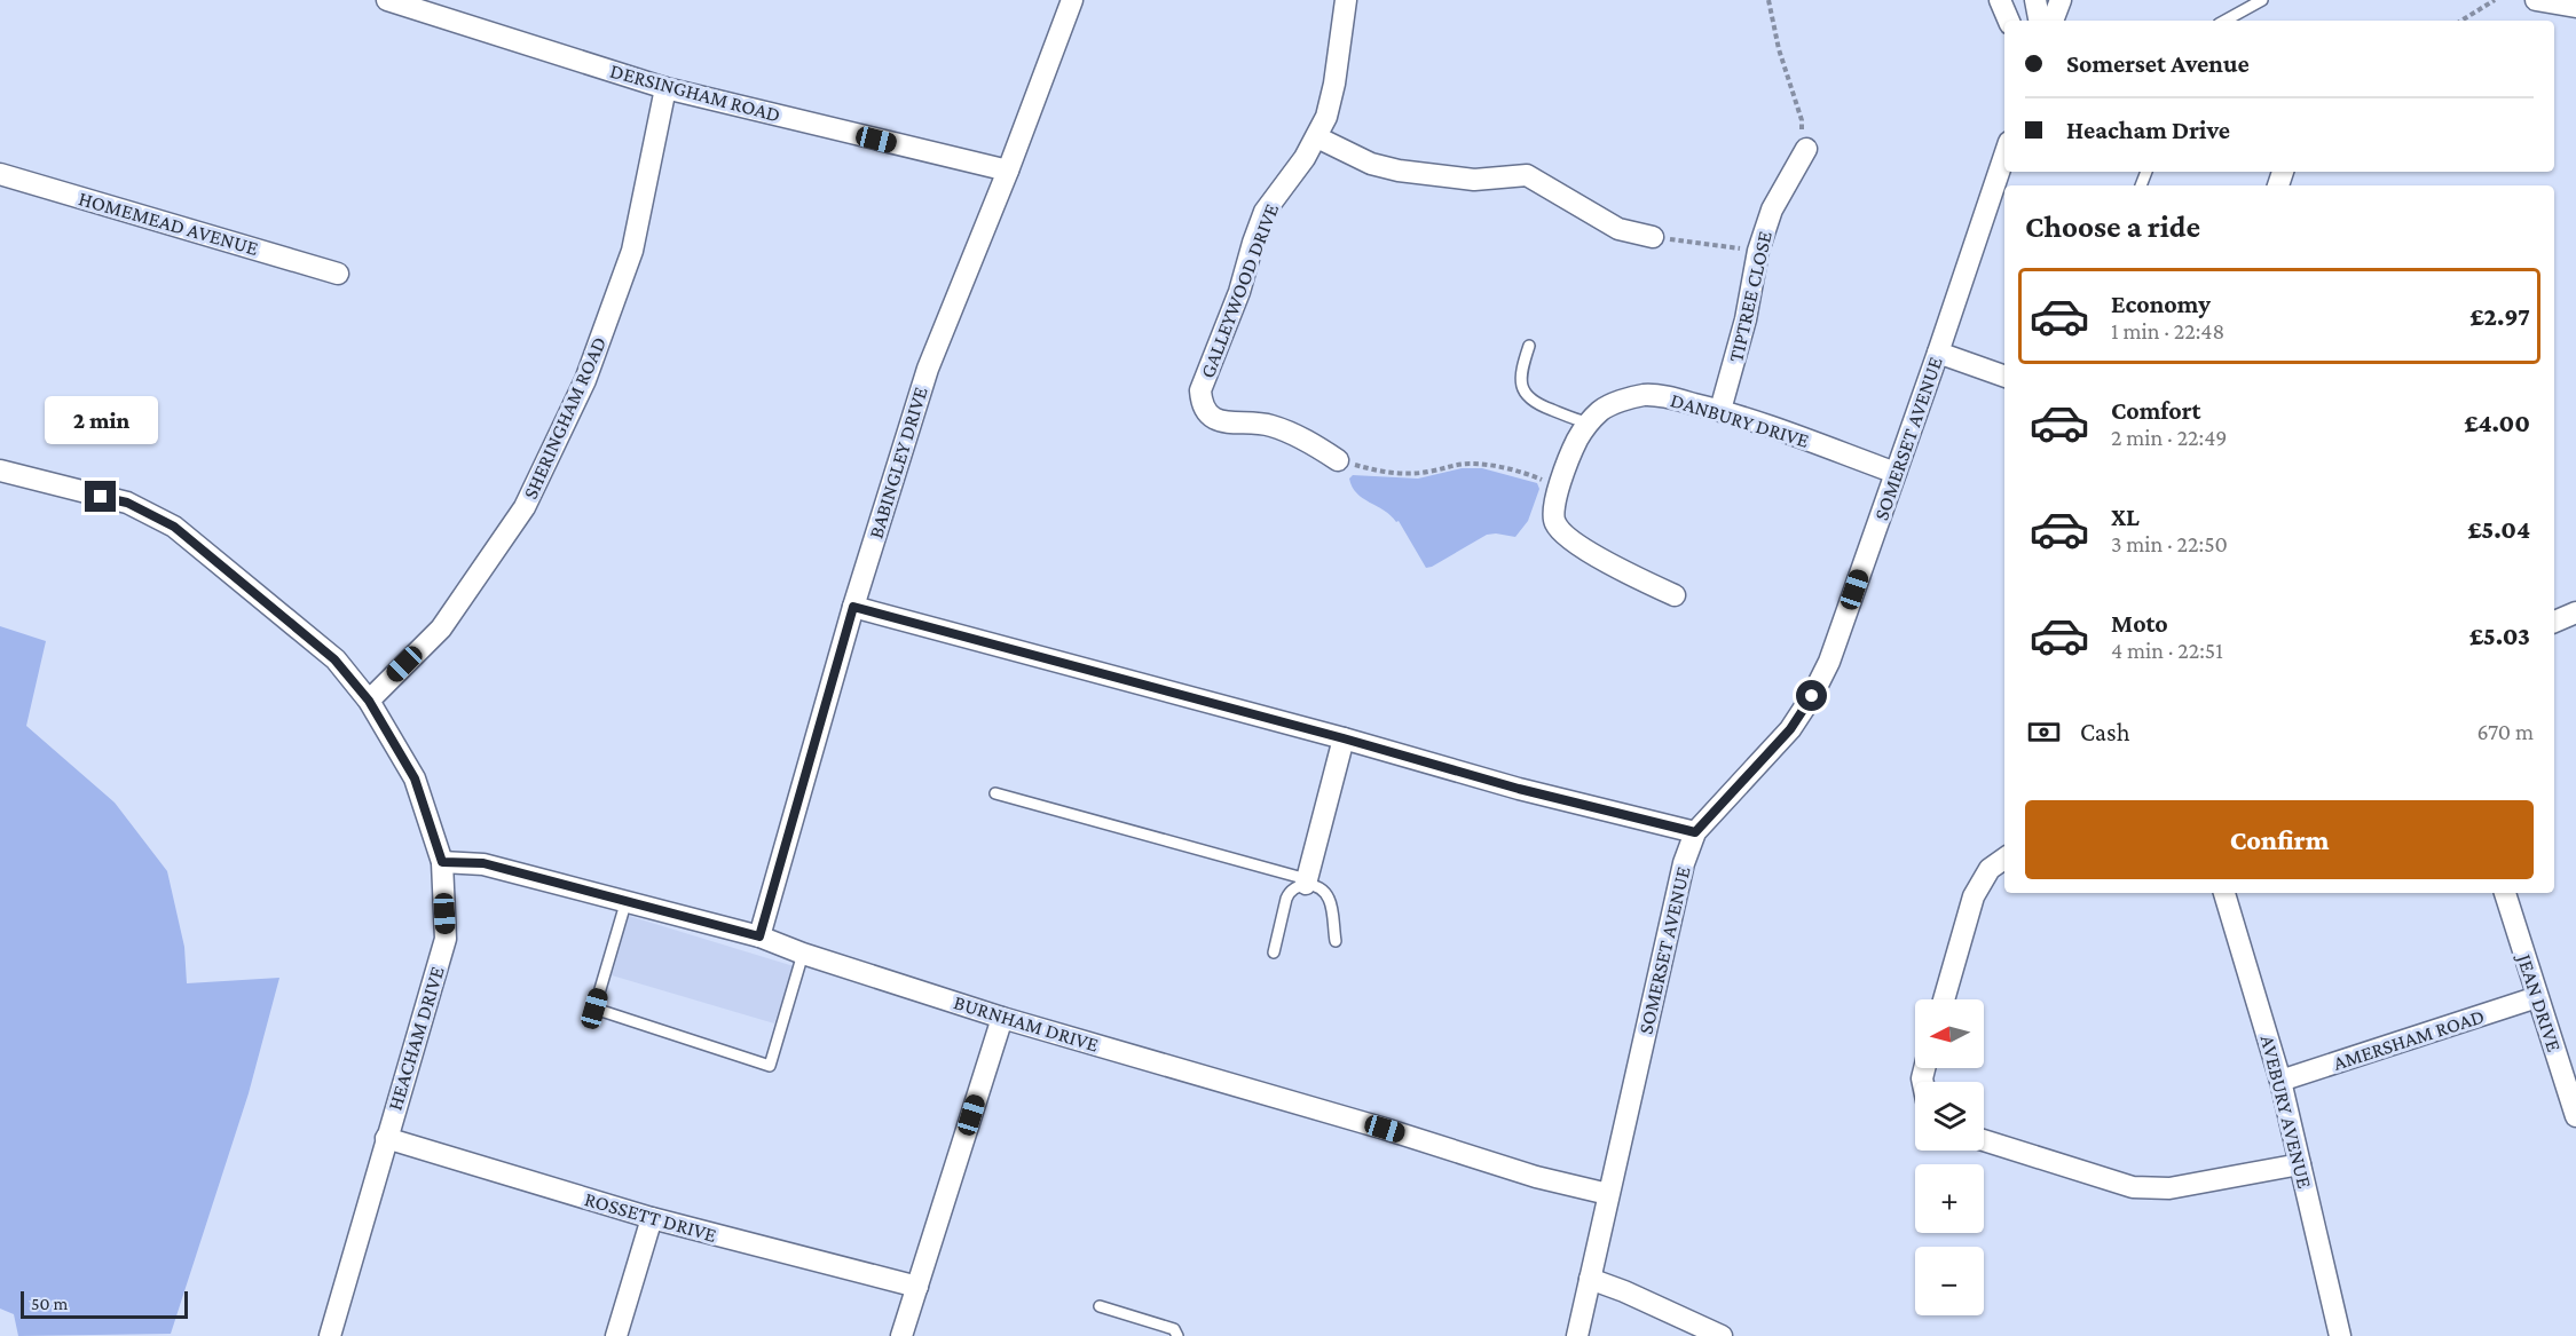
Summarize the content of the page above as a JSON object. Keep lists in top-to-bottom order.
{
  "streets": {
    "street": [
      "DERSINGHAM ROAD",
      "HOMEMEAD AVENUE",
      "GALLEYWOOD DRIVE",
      "TIPTREE CLOSE",
      "SHERINGHAM ROAD",
      "DANBURY DRIVE",
      "SOMERSET AVENUE",
      "BABINGLEY DRIVE",
      "JEAN DRIVE",
      "BURNHAM DRIVE",
      "HEACHAM DRIVE",
      "AMERSHAM ROAD",
      "AVEBURY AVENUE",
      "ROSSETT DRIVE"
    ]
  },
  "crossings": [
    ["DERSINGHAM ROAD", "SHERINGHAM ROAD"],
    ["DERSINGHAM ROAD", "BABINGLEY DRIVE"],
    ["TIPTREE CLOSE", "DANBURY DRIVE"],
    ["SHERINGHAM ROAD", "HEACHAM DRIVE"],
    ["DANBURY DRIVE", "SOMERSET AVENUE"],
    ["SOMERSET AVENUE", "BURNHAM DRIVE"],
    ["BABINGLEY DRIVE", "BURNHAM DRIVE"],
    ["JEAN DRIVE", "AMERSHAM ROAD"],
    ["BURNHAM DRIVE", "HEACHAM DRIVE"],
    ["HEACHAM DRIVE", "ROSSETT DRIVE"],
    ["AMERSHAM ROAD", "AVEBURY AVENUE"]
  ],
  "scale_bar": "50 m",
  "north": "left",
  "page": {
    "banner": ["Somerset Avenue", "Heacham Drive"],
    "heading": "Choose a ride",
    "list": [
      {
        "name": "Economy",
        "note": "1 min · 22:48",
        "value": "£2.97"
      },
      {
        "name": "Comfort",
        "note": "2 min · 22:49",
        "value": "£4.00"
      },
      {
        "name": "XL",
        "note": "3 min · 22:50",
        "value": "£5.04"
      },
      {
        "name": "Moto",
        "note": "4 min · 22:51",
        "value": "£5.03"
      }
    ],
    "bubble": "2 min",
    "pay": ["Cash", "670 m"],
    "buttons": "Confirm",
    "map_buttons": ["+", "−"],
    "scale": "50 m"
  }
}
